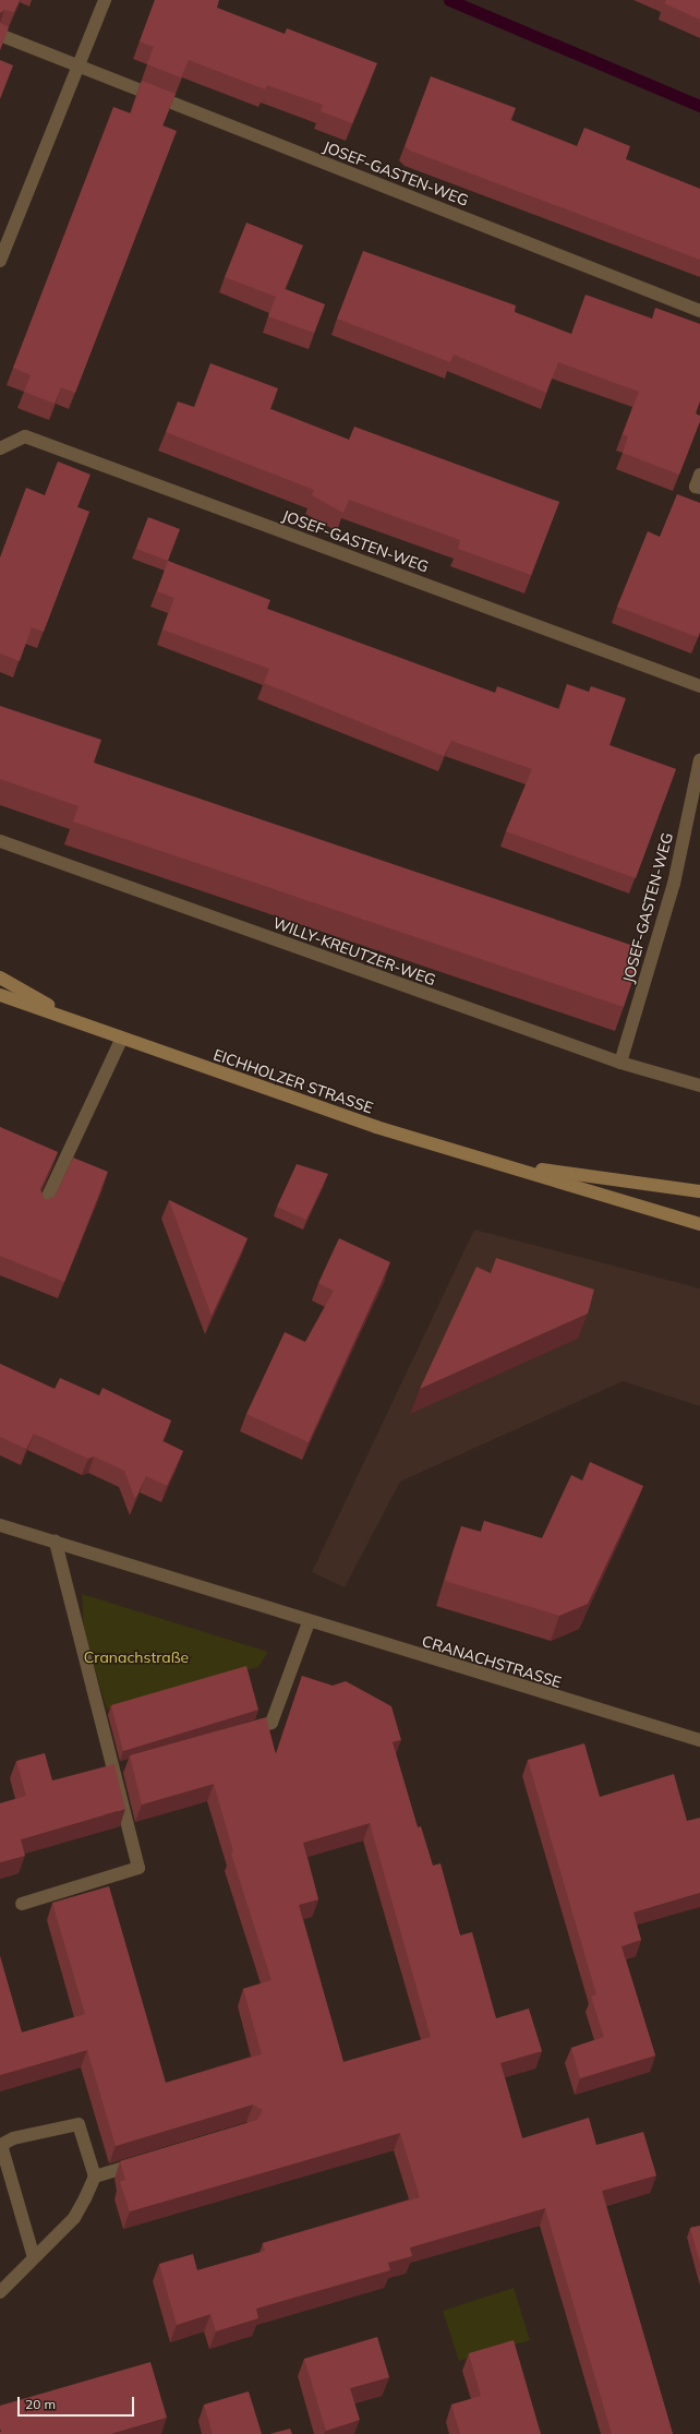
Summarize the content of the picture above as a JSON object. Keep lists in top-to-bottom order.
{
  "streets": {
    "main road": ["EICHHOLZER STRASSE"],
    "street": ["JOSEF-GASTEN-WEG", "WILLY-KREUTZER-WEG", "CRANACHSTRASSE"]
  },
  "crossings": [
    ["JOSEF-GASTEN-WEG", "WILLY-KREUTZER-WEG"]
  ],
  "parks": ["Cranachstraße"],
  "scale_bar": "20 m"
}
